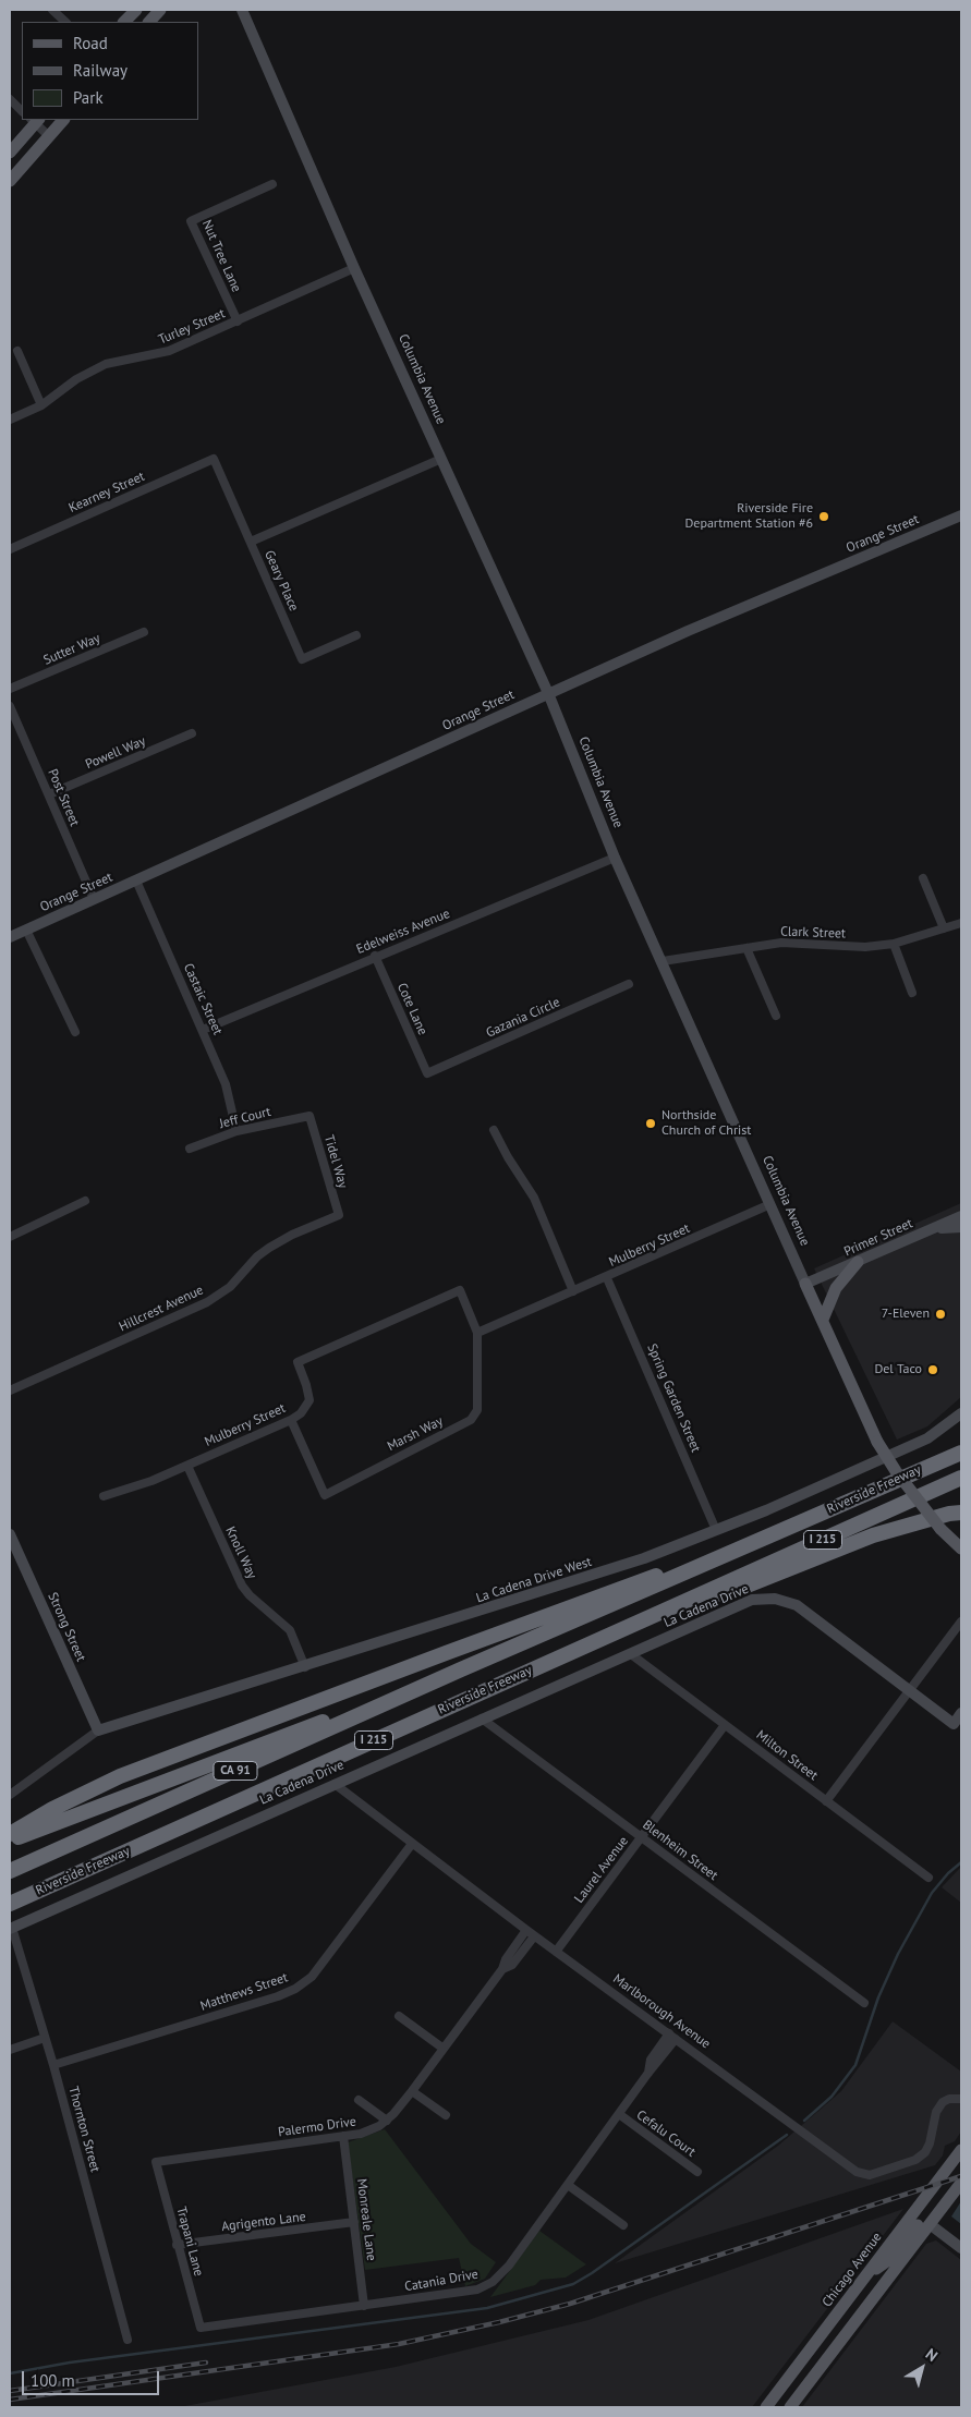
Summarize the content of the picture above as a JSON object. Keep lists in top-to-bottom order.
{
  "streets": {
    "highway": ["Riverside Freeway", "I 215", "CA 91"],
    "main road": ["Columbia Avenue", "Chicago Avenue"],
    "street": [
      "Nut Tree Lane",
      "Turley Street",
      "Kearney Street",
      "Orange Street",
      "Geary Place",
      "Sutter Way",
      "Powell Way",
      "Post Street",
      "Edelweiss Avenue",
      "Clark Street",
      "Castaic Street",
      "Cote Lane",
      "Gazania Circle",
      "Jeff Court",
      "Tidel Way",
      "Primer Street",
      "Mulberry Street",
      "Hillcrest Avenue",
      "Spring Garden Street",
      "Marsh Way",
      "Knoll Way",
      "La Cadena Drive West",
      "La Cadena Drive",
      "Strong Street",
      "Milton Street",
      "Blenheim Street",
      "Laurel Avenue",
      "Matthews Street",
      "Marlborough Avenue",
      "Palermo Drive",
      "Thornton Street",
      "Cefalu Court",
      "Monreale Lane",
      "Agrigento Lane",
      "Trapani Lane",
      "Catania Drive"
    ]
  },
  "crossings": [
    ["Nut Tree Lane", "Turley Street"],
    ["Turley Street", "Columbia Avenue"],
    ["Columbia Avenue", "Orange Street"],
    ["Columbia Avenue", "Edelweiss Avenue"],
    ["Columbia Avenue", "Clark Street"],
    ["Columbia Avenue", "Primer Street"],
    ["Columbia Avenue", "Mulberry Street"],
    ["Kearney Street", "Geary Place"],
    ["Orange Street", "Post Street"],
    ["Orange Street", "Castaic Street"],
    ["Powell Way", "Post Street"],
    ["Edelweiss Avenue", "Castaic Street"],
    ["Edelweiss Avenue", "Cote Lane"],
    ["Castaic Street", "Jeff Court"],
    ["Cote Lane", "Gazania Circle"],
    ["Jeff Court", "Tidel Way"],
    ["Tidel Way", "Hillcrest Avenue"],
    ["Mulberry Street", "Spring Garden Street"],
    ["Mulberry Street", "Marsh Way"],
    ["Mulberry Street", "Knoll Way"],
    ["Spring Garden Street", "La Cadena Drive West"],
    ["Riverside Freeway", "I 215"],
    ["Knoll Way", "La Cadena Drive West"],
    ["La Cadena Drive West", "Strong Street"],
    ["La Cadena Drive", "Milton Street"],
    ["La Cadena Drive", "Blenheim Street"],
    ["La Cadena Drive", "Marlborough Avenue"],
    ["La Cadena Drive", "Thornton Street"],
    ["Milton Street", "Laurel Avenue"],
    ["Blenheim Street", "Laurel Avenue"],
    ["Laurel Avenue", "Marlborough Avenue"],
    ["Matthews Street", "Marlborough Avenue"],
    ["Matthews Street", "Thornton Street"],
    ["Marlborough Avenue", "Palermo Drive"],
    ["Marlborough Avenue", "Catania Drive"],
    ["Palermo Drive", "Monreale Lane"],
    ["Palermo Drive", "Trapani Lane"],
    ["Cefalu Court", "Catania Drive"],
    ["Monreale Lane", "Agrigento Lane"],
    ["Monreale Lane", "Catania Drive"],
    ["Agrigento Lane", "Trapani Lane"],
    ["Trapani Lane", "Catania Drive"]
  ],
  "places": [
    "Riverside Fire Department Station #6",
    "Northside Church of Christ",
    "7-Eleven",
    "Del Taco"
  ],
  "legend": ["Road", "Railway", "Park"],
  "scale_bar": "100 m",
  "north": "top right"
}
